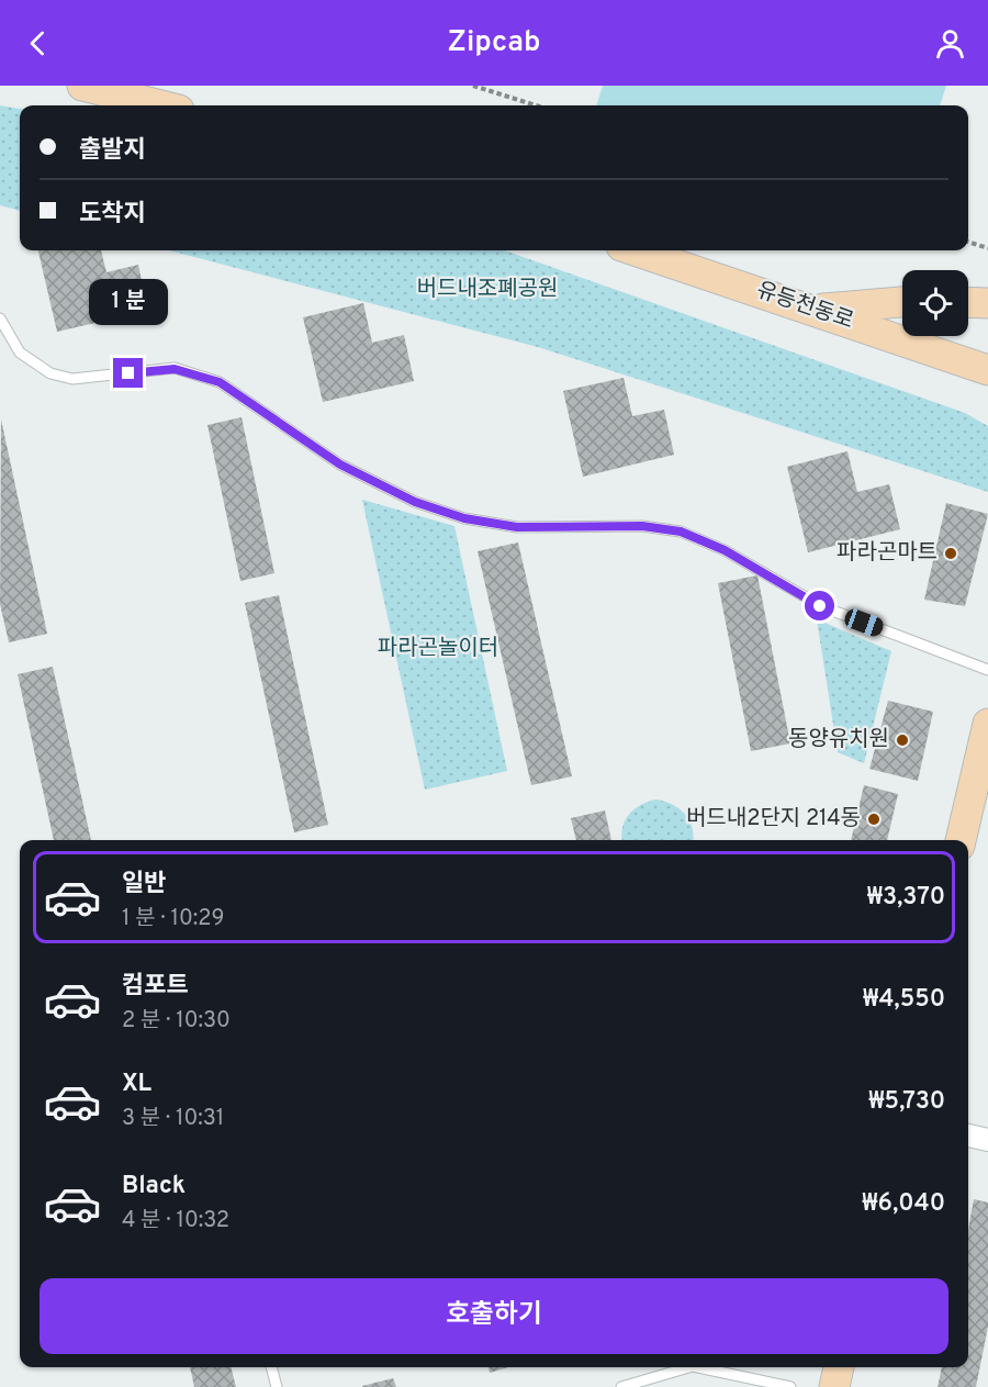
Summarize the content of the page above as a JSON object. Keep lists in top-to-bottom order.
{
  "streets": {
    "main road": ["유등천동로"]
  },
  "parks": ["버드내조폐공원", "파라곤놀이터"],
  "places": ["파라곤마트", "동양유치원", "버드내2단지 214동"],
  "page": {
    "header": "Zipcab",
    "banner": ["출발지", "도착지"],
    "bubble": "1 분",
    "list": [
      {
        "name": "일반",
        "note": "1 분 · 10:29",
        "value": "₩3,370"
      },
      {
        "name": "컴포트",
        "note": "2 분 · 10:30",
        "value": "₩4,550"
      },
      {
        "name": "XL",
        "note": "3 분 · 10:31",
        "value": "₩5,730"
      },
      {
        "name": "Black",
        "note": "4 분 · 10:32",
        "value": "₩6,040"
      }
    ],
    "buttons": "호출하기"
  }
}
